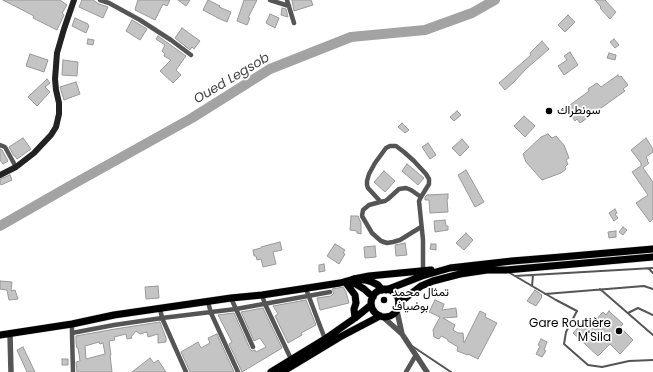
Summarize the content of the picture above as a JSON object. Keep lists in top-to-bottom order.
{
  "water": ["Oued Legsob"],
  "places": ["سونطراك", "تمثال محمد بوضياف", "Gare Routière M'Sila"]
}
